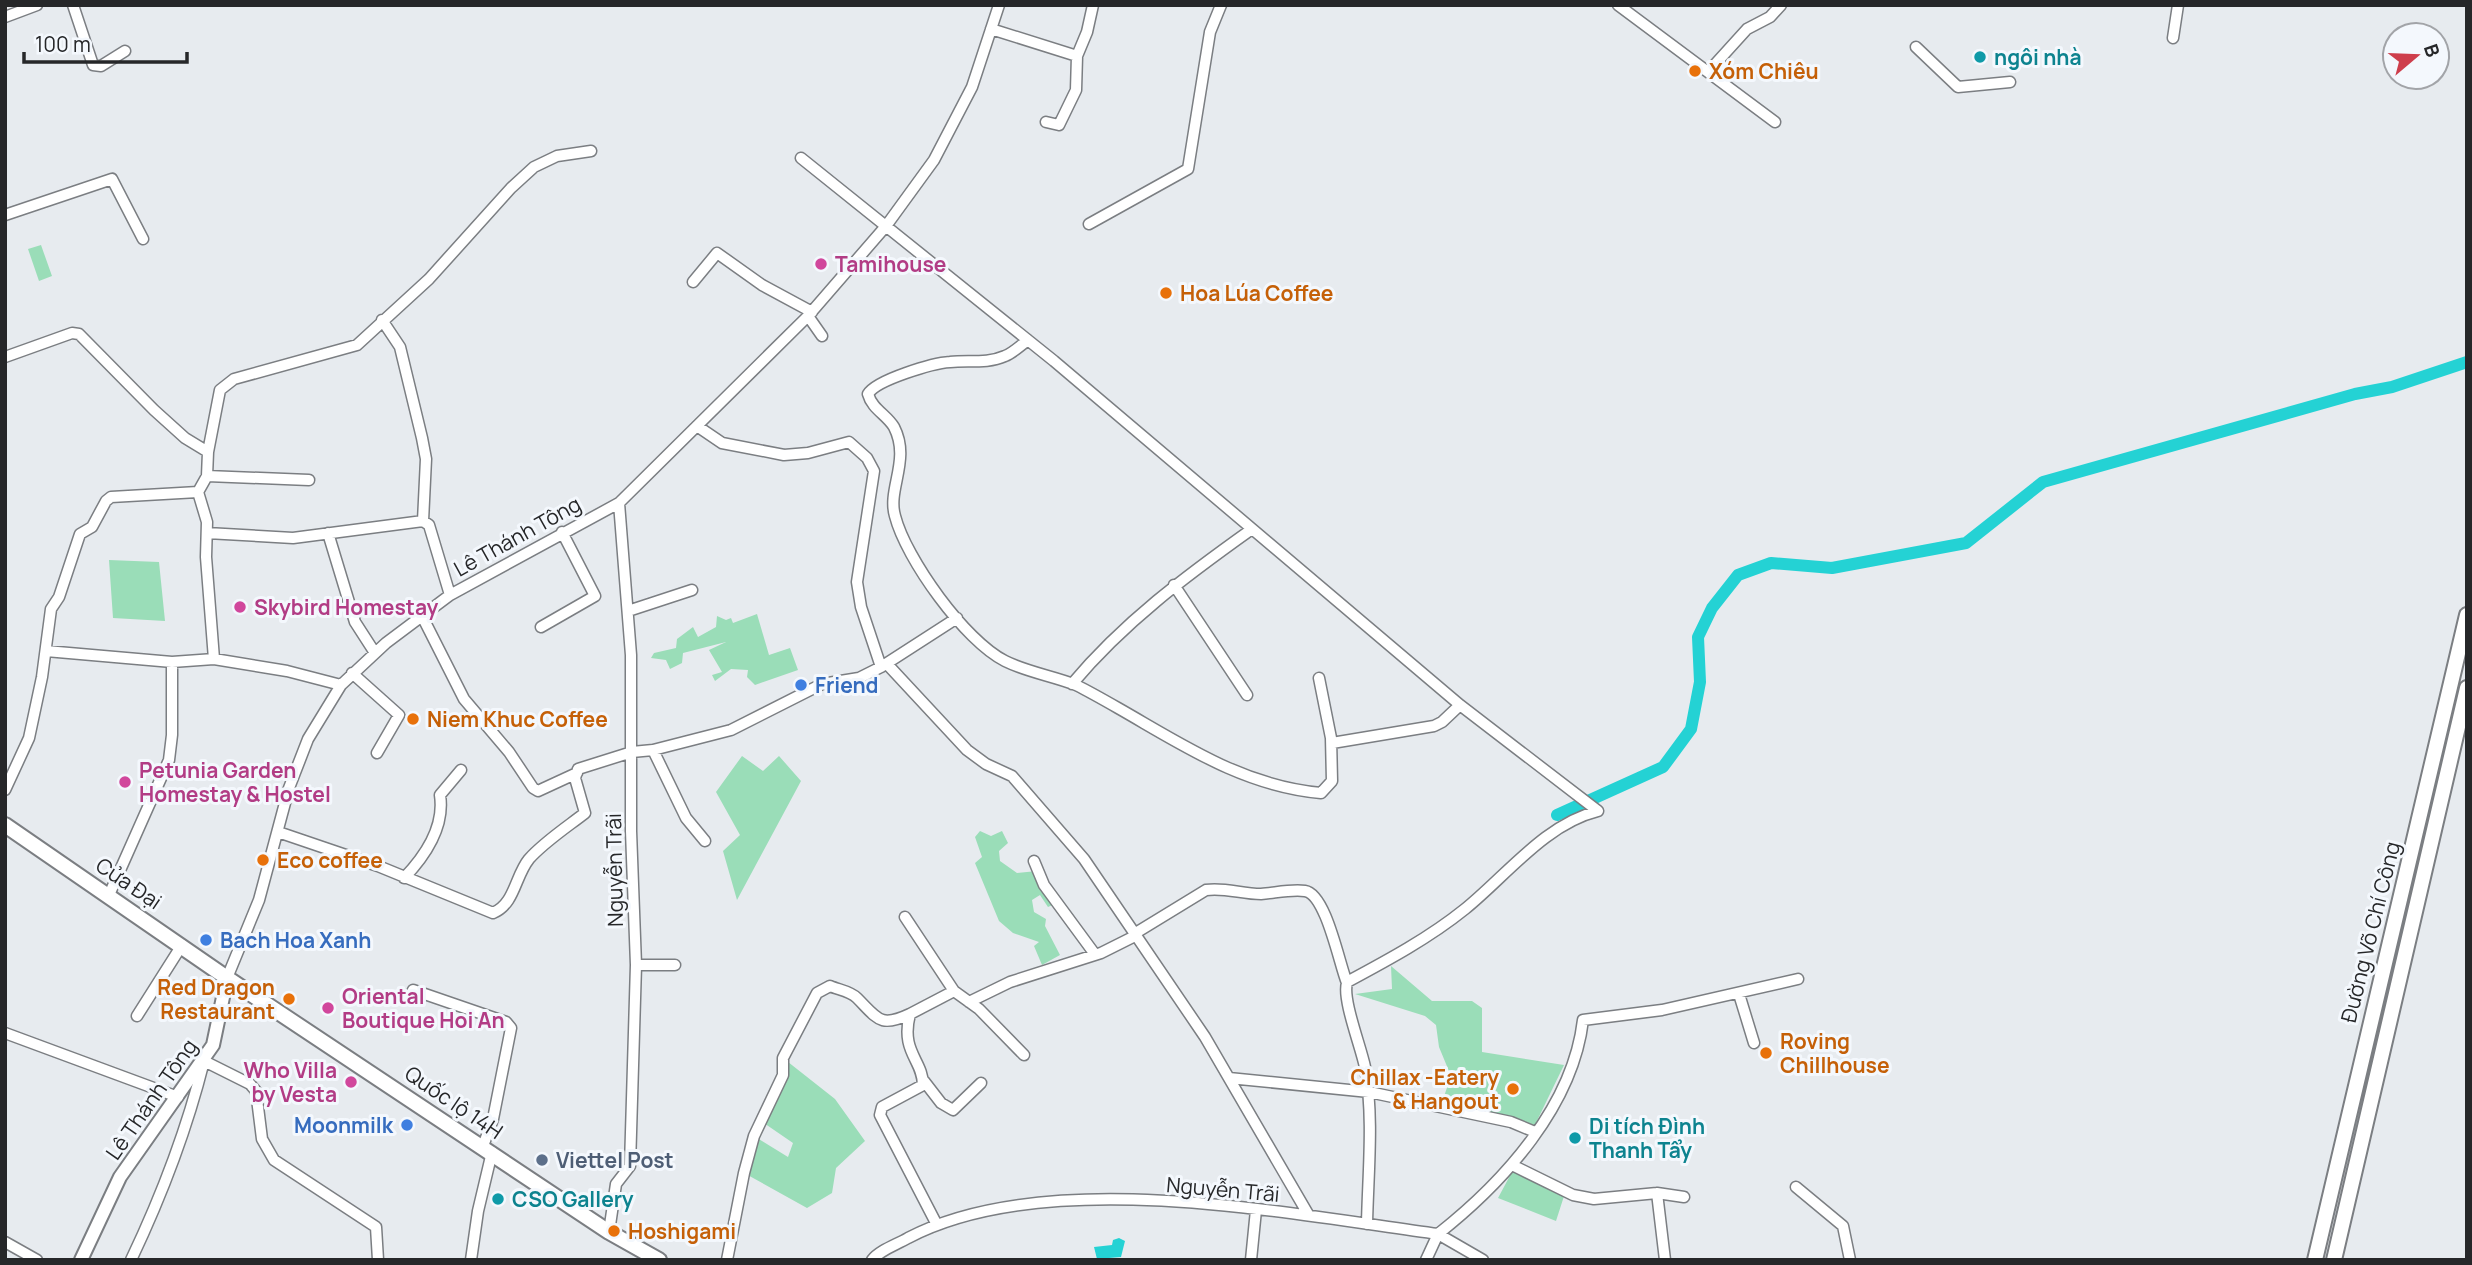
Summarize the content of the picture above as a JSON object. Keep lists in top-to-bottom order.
{
  "streets": {
    "main road": ["Cửa Đại", "Đường Võ Chí Công", "Quốc lộ 14H"],
    "street": ["Lê Thánh Tông", "Nguyễn Trãi"]
  },
  "crossings": [
    ["Lê Thánh Tông", "Nguyễn Trãi"],
    ["Lê Thánh Tông", "Cửa Đại"],
    ["Lê Thánh Tông", "Quốc lộ 14H"],
    ["Nguyễn Trãi", "Quốc lộ 14H"],
    ["Cửa Đại", "Quốc lộ 14H"]
  ],
  "places": [
    "ngôi nhà",
    "Xóm Chiêu",
    "Tamihouse",
    "Hoa Lúa Coffee",
    "Skybird Homestay",
    "Friend",
    "Niem Khuc Coffee",
    "Petunia Garden Homestay & Hostel",
    "Eco coffee",
    "Bach Hoa Xanh",
    "Red Dragon Restaurant",
    "Oriental Boutique Hoi An",
    "Roving Chillhouse",
    "Who Villa by Vesta",
    "Chillax -Eatery & Hangout",
    "Moonmilk",
    "Di tích Đình Thanh Tẩy",
    "Viettel Post",
    "CSO Gallery",
    "Hoshigami"
  ],
  "scale_bar": "100 m",
  "north": "right"
}
